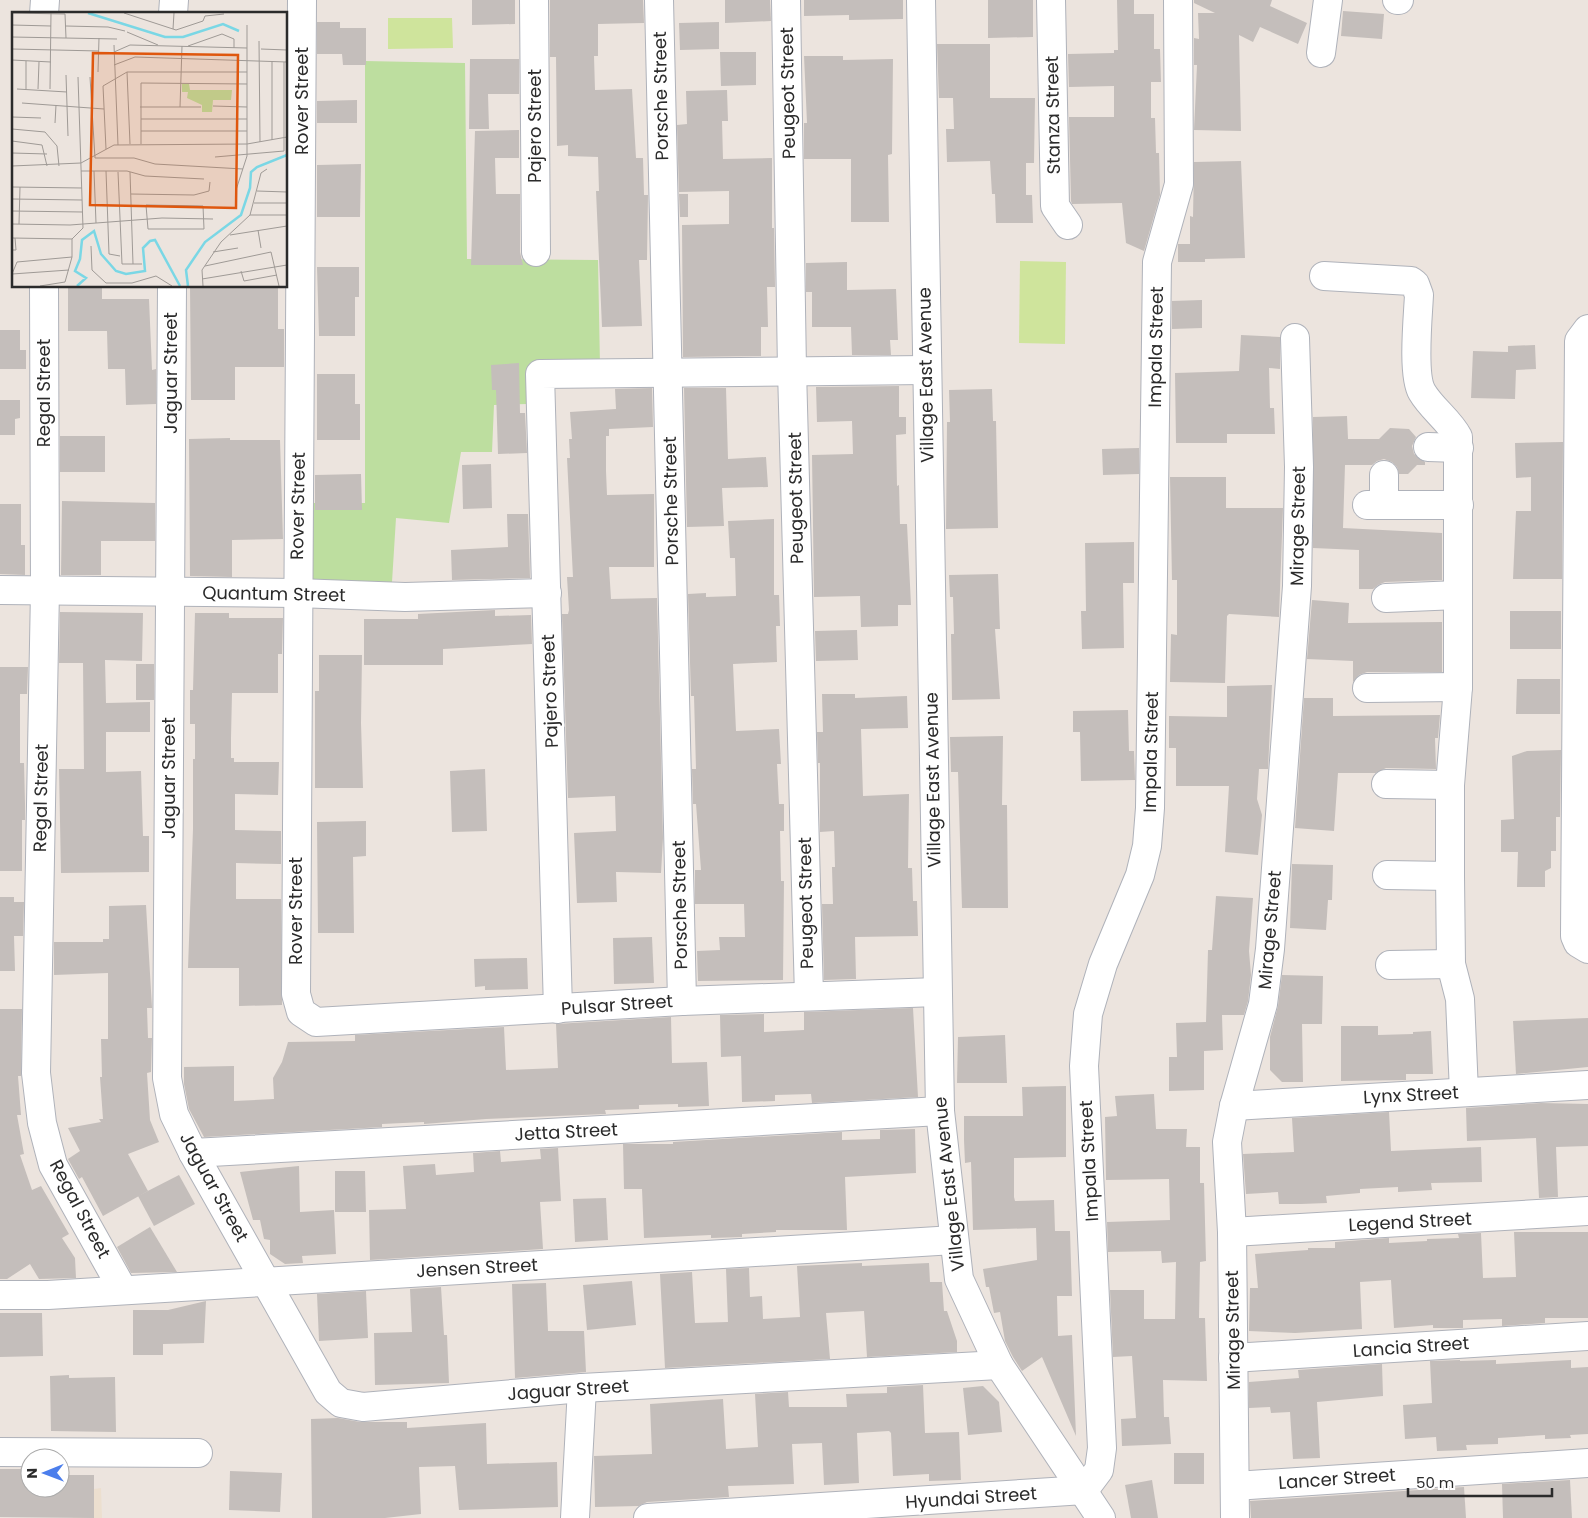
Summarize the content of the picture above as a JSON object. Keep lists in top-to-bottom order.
{
  "streets": {
    "street": [
      "Peugeot Street",
      "Porsche Street",
      "Rover Street",
      "Stanza Street",
      "Pajero Street",
      "Impala Street",
      "Jaguar Street",
      "Village East Avenue",
      "Regal Street",
      "Mirage Street",
      "Quantum Street",
      "Pulsar Street",
      "Lynx Street",
      "Jetta Street",
      "Legend Street",
      "Jensen Street",
      "Lancia Street",
      "Lancer Street",
      "Hyundai Street"
    ]
  },
  "crossings": [
    ["Peugeot Street", "Pulsar Street"],
    ["Porsche Street", "Pajero Street"],
    ["Porsche Street", "Pulsar Street"],
    ["Rover Street", "Quantum Street"],
    ["Rover Street", "Pulsar Street"],
    ["Pajero Street", "Quantum Street"],
    ["Pajero Street", "Pulsar Street"],
    ["Impala Street", "Village East Avenue"],
    ["Impala Street", "Hyundai Street"],
    ["Jaguar Street", "Village East Avenue"],
    ["Jaguar Street", "Quantum Street"],
    ["Jaguar Street", "Jetta Street"],
    ["Jaguar Street", "Jensen Street"],
    ["Village East Avenue", "Pulsar Street"],
    ["Village East Avenue", "Jetta Street"],
    ["Village East Avenue", "Jensen Street"],
    ["Village East Avenue", "Hyundai Street"],
    ["Regal Street", "Quantum Street"],
    ["Regal Street", "Jensen Street"],
    ["Mirage Street", "Lynx Street"],
    ["Mirage Street", "Legend Street"],
    ["Mirage Street", "Lancia Street"],
    ["Mirage Street", "Lancer Street"]
  ],
  "scale_bar": "50 m",
  "north": "left"
}
